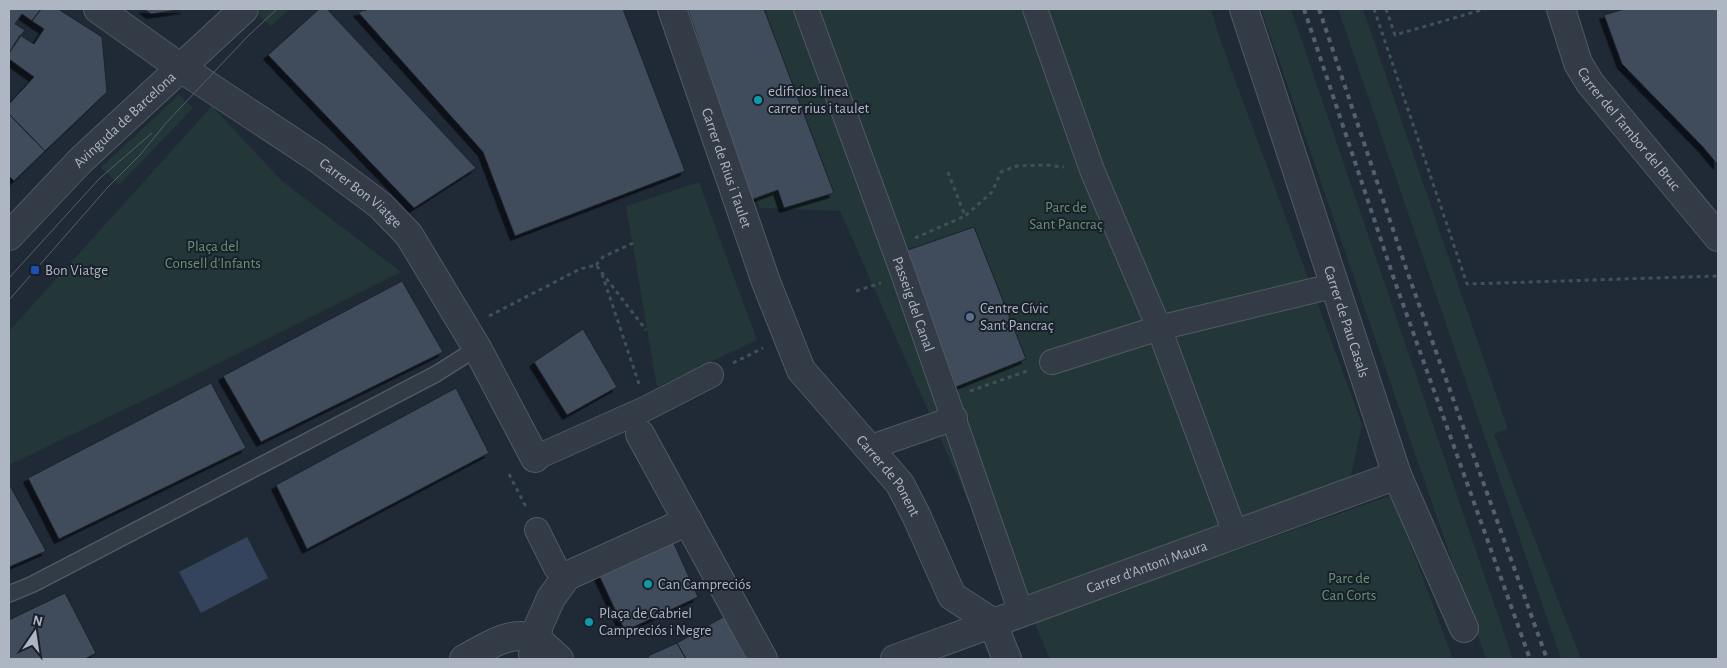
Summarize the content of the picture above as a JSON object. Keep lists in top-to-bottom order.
{
  "streets": {
    "street": [
      "Avinguda de Barcelona",
      "Carrer del Tambor del Bruc",
      "Carrer de Rius i Taulet",
      "Carrer Bon Viatge",
      "Passeig del Canal",
      "Carrer de Pau Casals",
      "Carrer de Ponent",
      "Carrer d'Antoni Maura"
    ]
  },
  "crossings": [
    ["Avinguda de Barcelona", "Carrer Bon Viatge"],
    ["Carrer de Rius i Taulet", "Carrer de Ponent"],
    ["Carrer de Pau Casals", "Carrer d'Antoni Maura"],
    ["Carrer de Ponent", "Carrer d'Antoni Maura"]
  ],
  "parks": ["Parc de Sant Pancraç", "Plaça del Consell d'Infants", "Parc de Can Corts"],
  "places": {
    "other": [
      "edificios linea carrer rius i taulet",
      "Centre Cívic Sant Pancraç",
      "Can Campreciós",
      "Plaça de Gabriel Campreciós i Negre"
    ],
    "transit": ["Bon Viatge"]
  },
  "north": "top"
}
